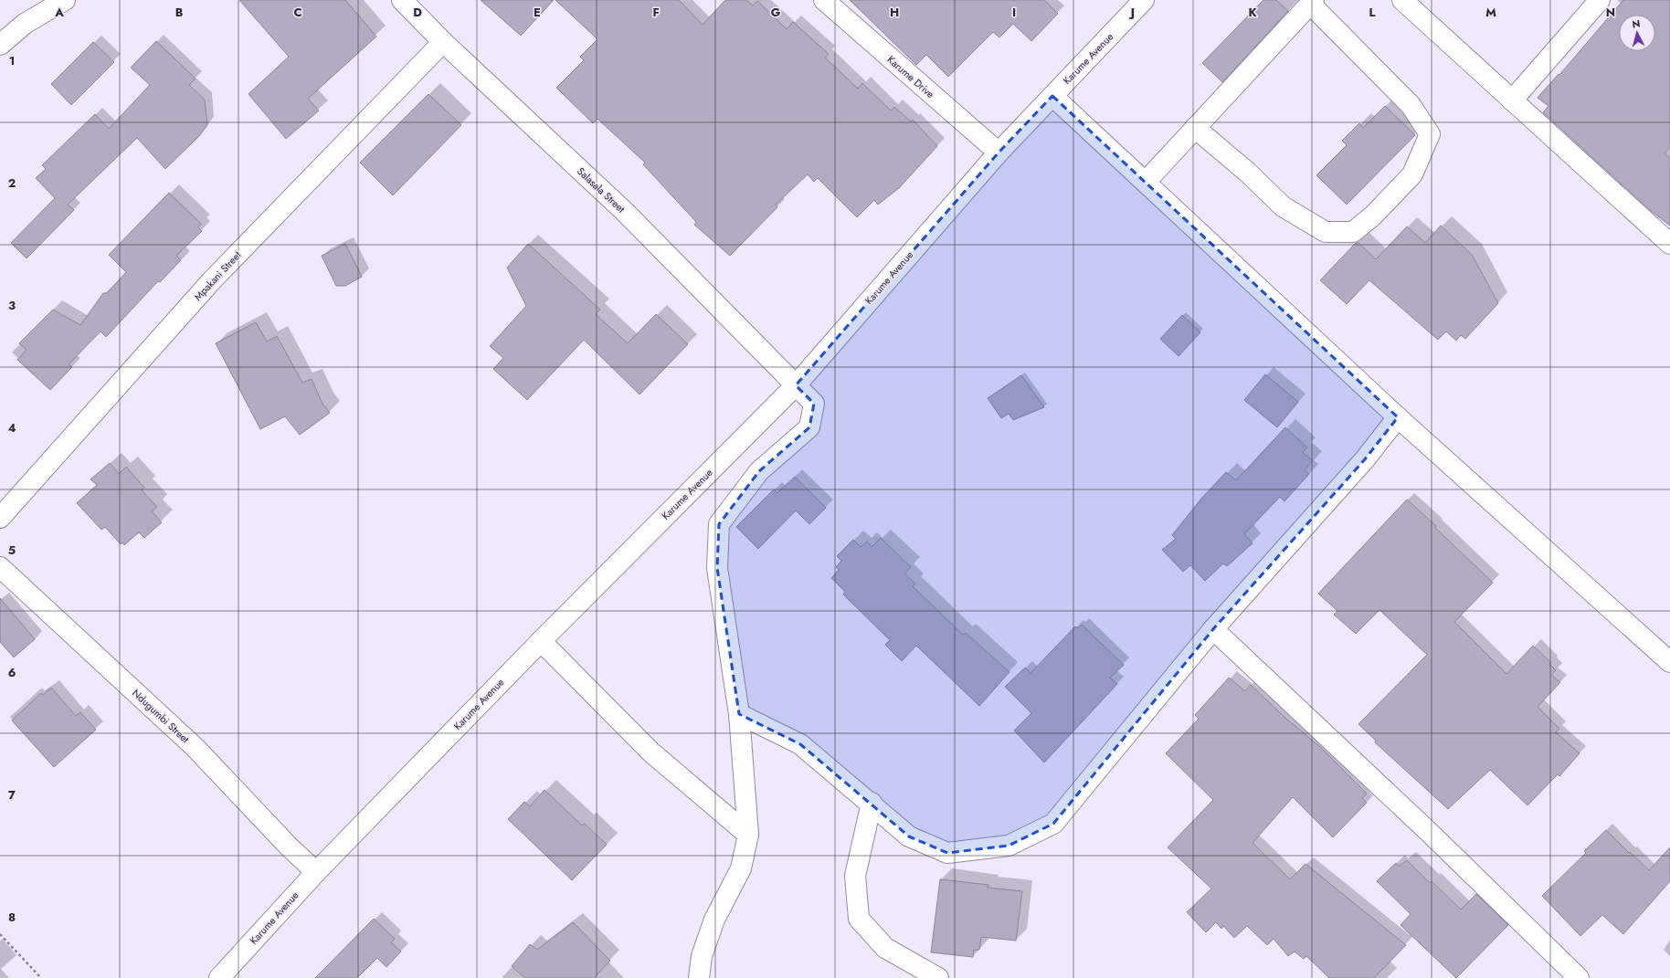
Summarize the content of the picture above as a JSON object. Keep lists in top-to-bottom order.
{
  "streets": {
    "street": [
      "Karume Avenue",
      "Karume Drive",
      "Salasala Street",
      "Mpakani Street",
      "Ndugumbi Street"
    ]
  },
  "crossings": [
    ["Karume Avenue", "Karume Drive"],
    ["Karume Avenue", "Salasala Street"],
    ["Karume Avenue", "Ndugumbi Street"],
    ["Salasala Street", "Mpakani Street"]
  ],
  "north": "top",
  "grid": {
    "columns": [
      "A",
      "B",
      "C",
      "D",
      "E",
      "F",
      "G",
      "H",
      "I",
      "J",
      "K",
      "L",
      "M",
      "N"
    ],
    "rows": [
      "1",
      "2",
      "3",
      "4",
      "5",
      "6",
      "7",
      "8"
    ]
  }
}
